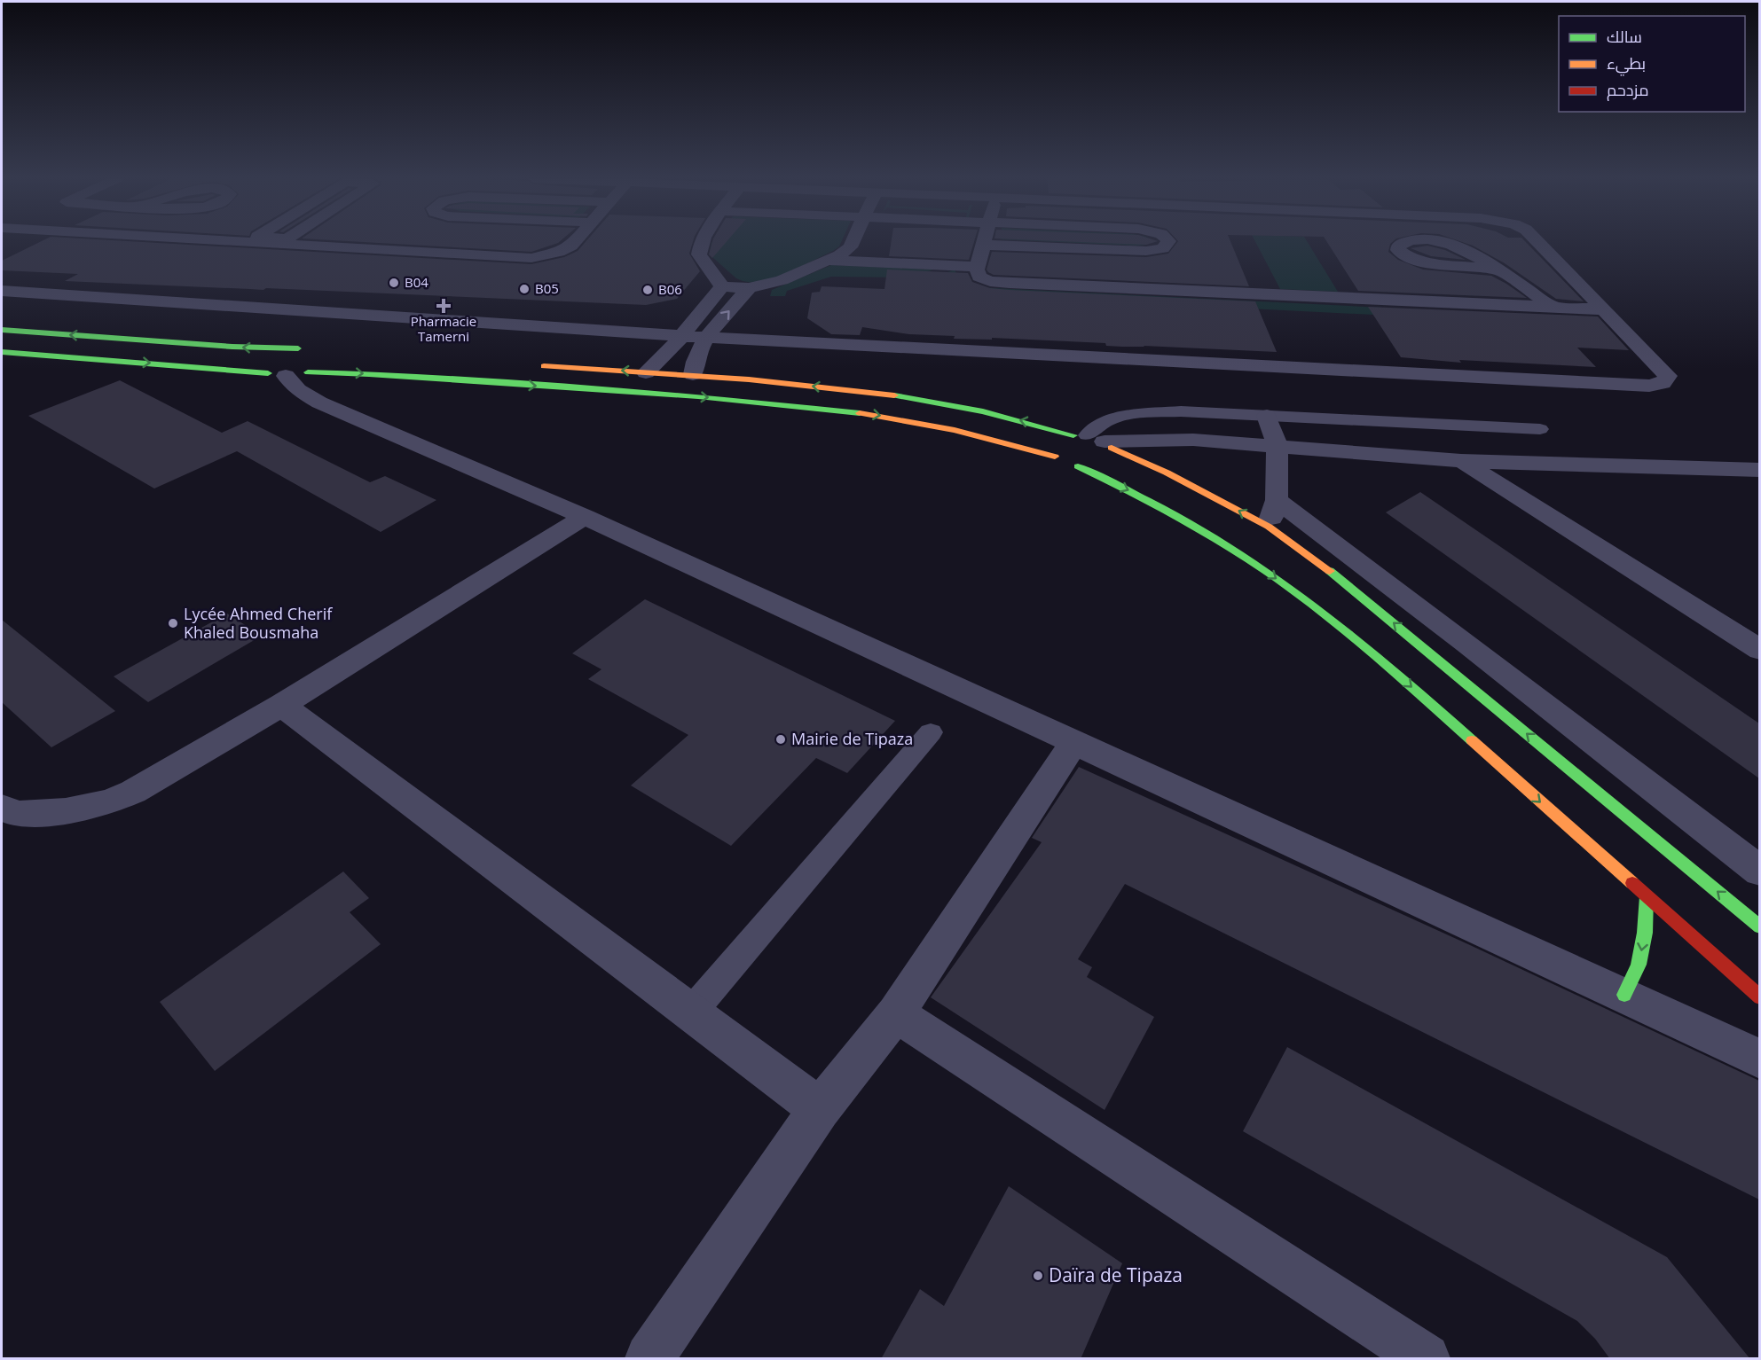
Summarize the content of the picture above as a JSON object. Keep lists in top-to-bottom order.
{
  "places": {
    "other": [
      "B04",
      "B05",
      "B06",
      "Lycée Ahmed Cherif Khaled Bousmaha",
      "Mairie de Tipaza",
      "Daïra de Tipaza"
    ],
    "health": ["Pharmacie Tamerni"]
  },
  "legend": ["سالك", "بطيء", "مزدحم"]
}
